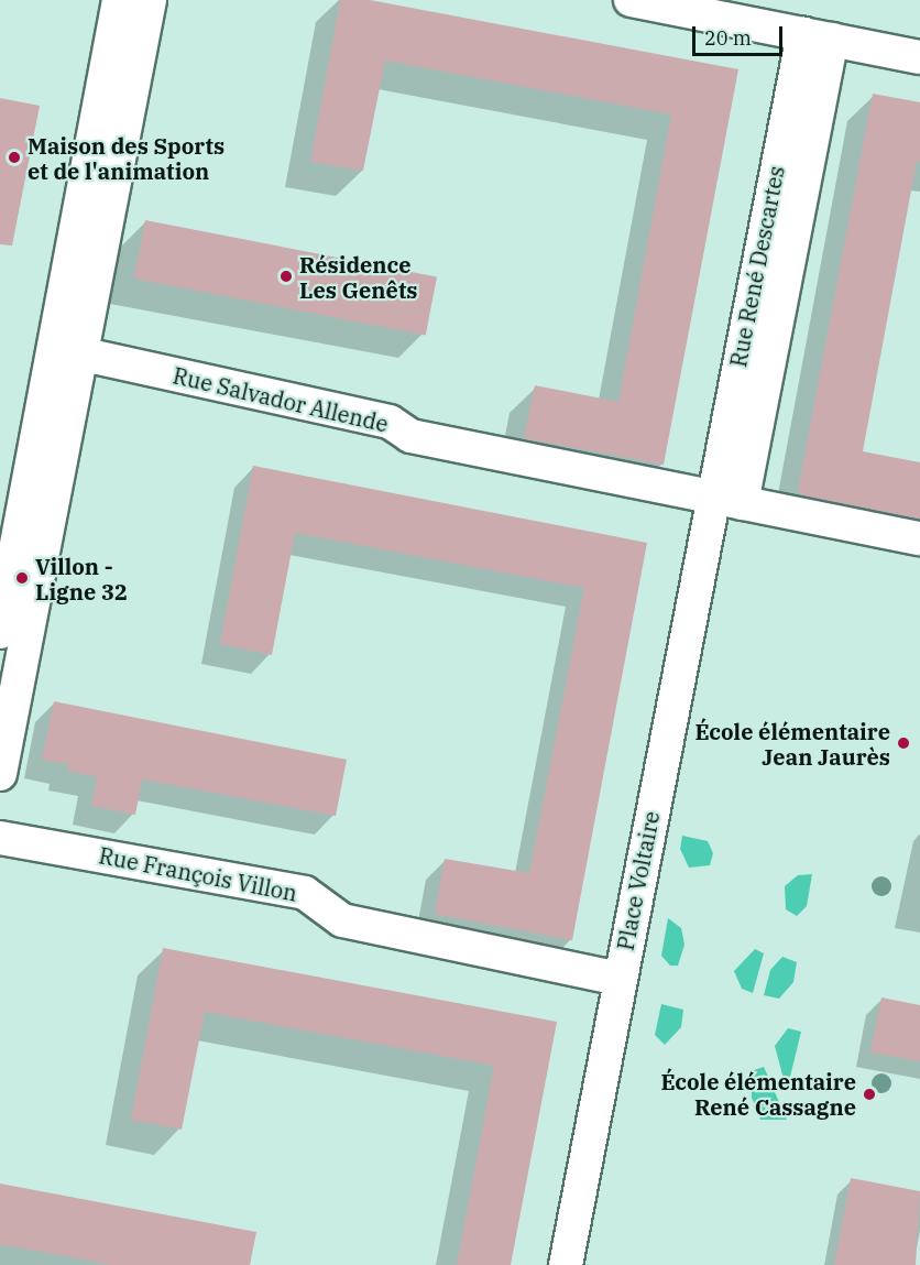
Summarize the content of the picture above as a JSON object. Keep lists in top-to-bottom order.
{
  "streets": {
    "street": [
      "Rue René Descartes",
      "Rue Salvador Allende",
      "Rue François Villon",
      "Place Voltaire"
    ]
  },
  "crossings": [
    ["Rue René Descartes", "Rue Salvador Allende"],
    ["Rue René Descartes", "Place Voltaire"],
    ["Rue Salvador Allende", "Place Voltaire"],
    ["Rue François Villon", "Place Voltaire"]
  ],
  "places": [
    "Maison des Sports et de l'animation",
    "Résidence Les Genêts",
    "Villon - Ligne 32",
    "École élémentaire Jean Jaurès",
    "École élémentaire René Cassagne"
  ],
  "scale_bar": "20 m"
}
